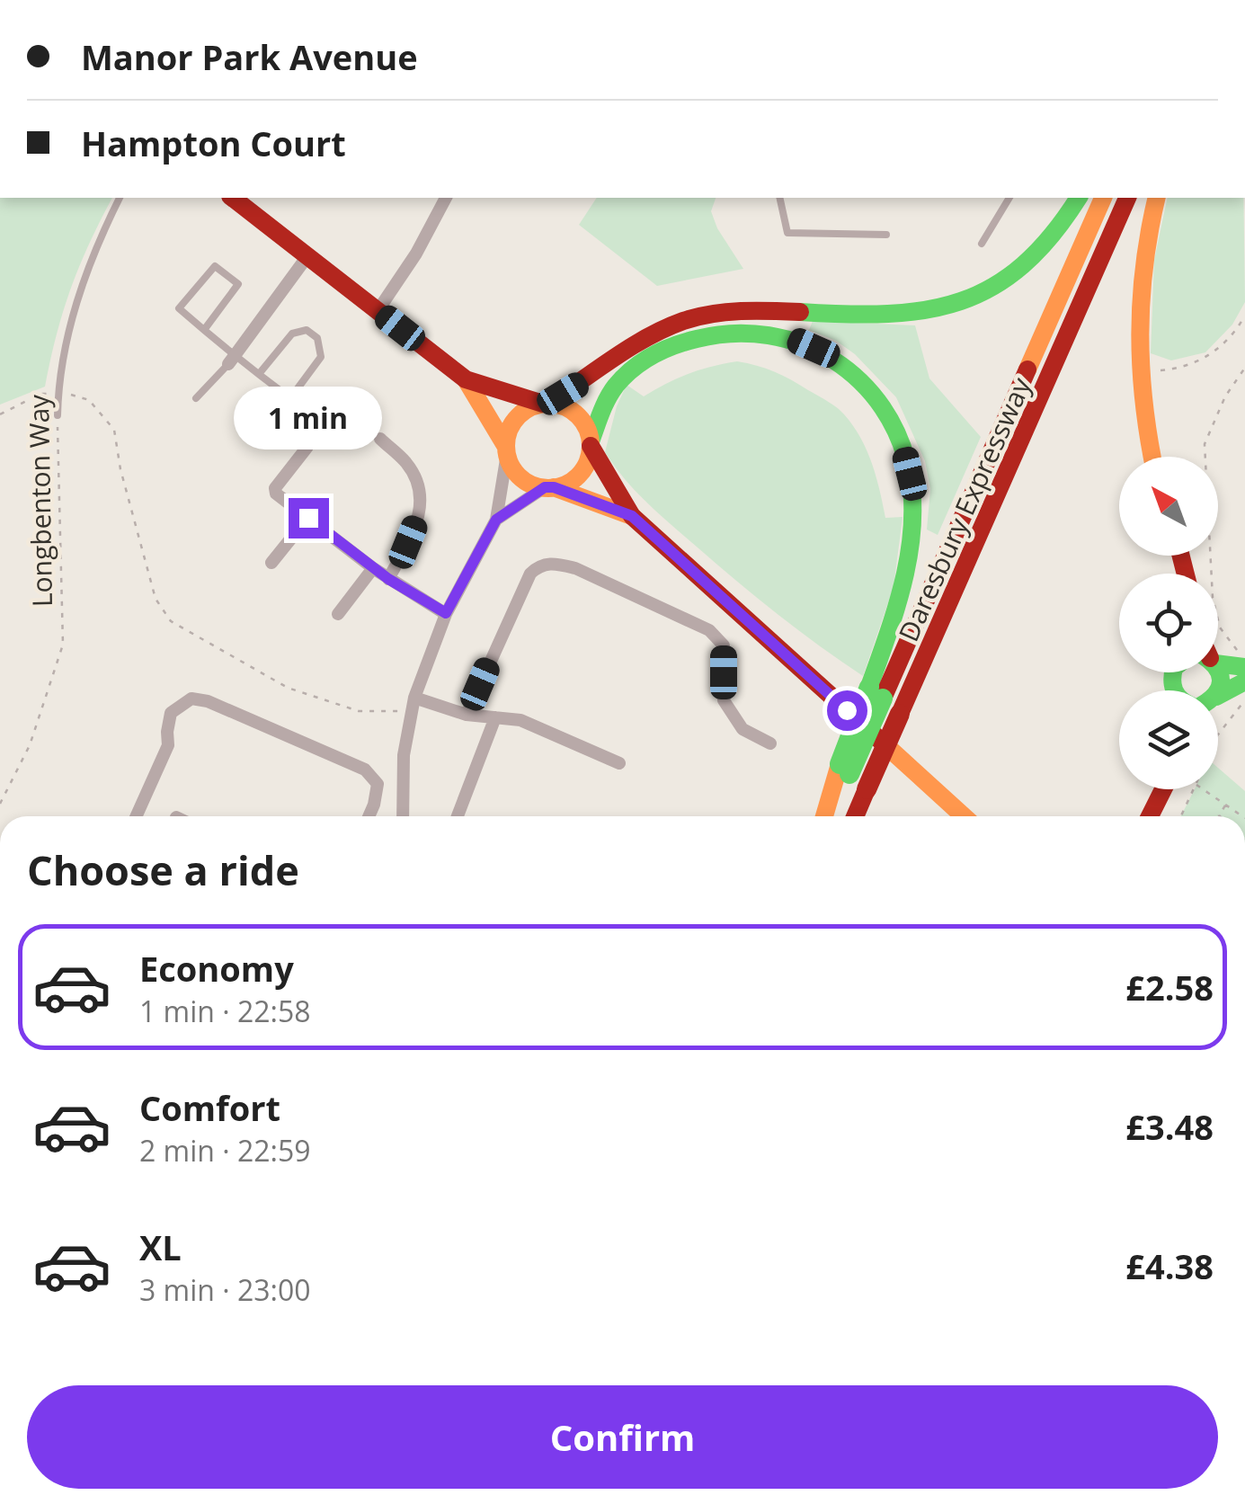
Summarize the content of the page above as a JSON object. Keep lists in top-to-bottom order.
{
  "streets": {
    "main road": ["Daresbury Expressway"],
    "lane": ["Longbenton Way"]
  },
  "north": "top left",
  "page": {
    "banner": ["Manor Park Avenue", "Hampton Court"],
    "bubble": "1 min",
    "heading": "Choose a ride",
    "list": [
      {
        "name": "Economy",
        "note": "1 min · 22:58",
        "value": "£2.58"
      },
      {
        "name": "Comfort",
        "note": "2 min · 22:59",
        "value": "£3.48"
      },
      {
        "name": "XL",
        "note": "3 min · 23:00",
        "value": "£4.38"
      }
    ],
    "buttons": "Confirm"
  }
}
